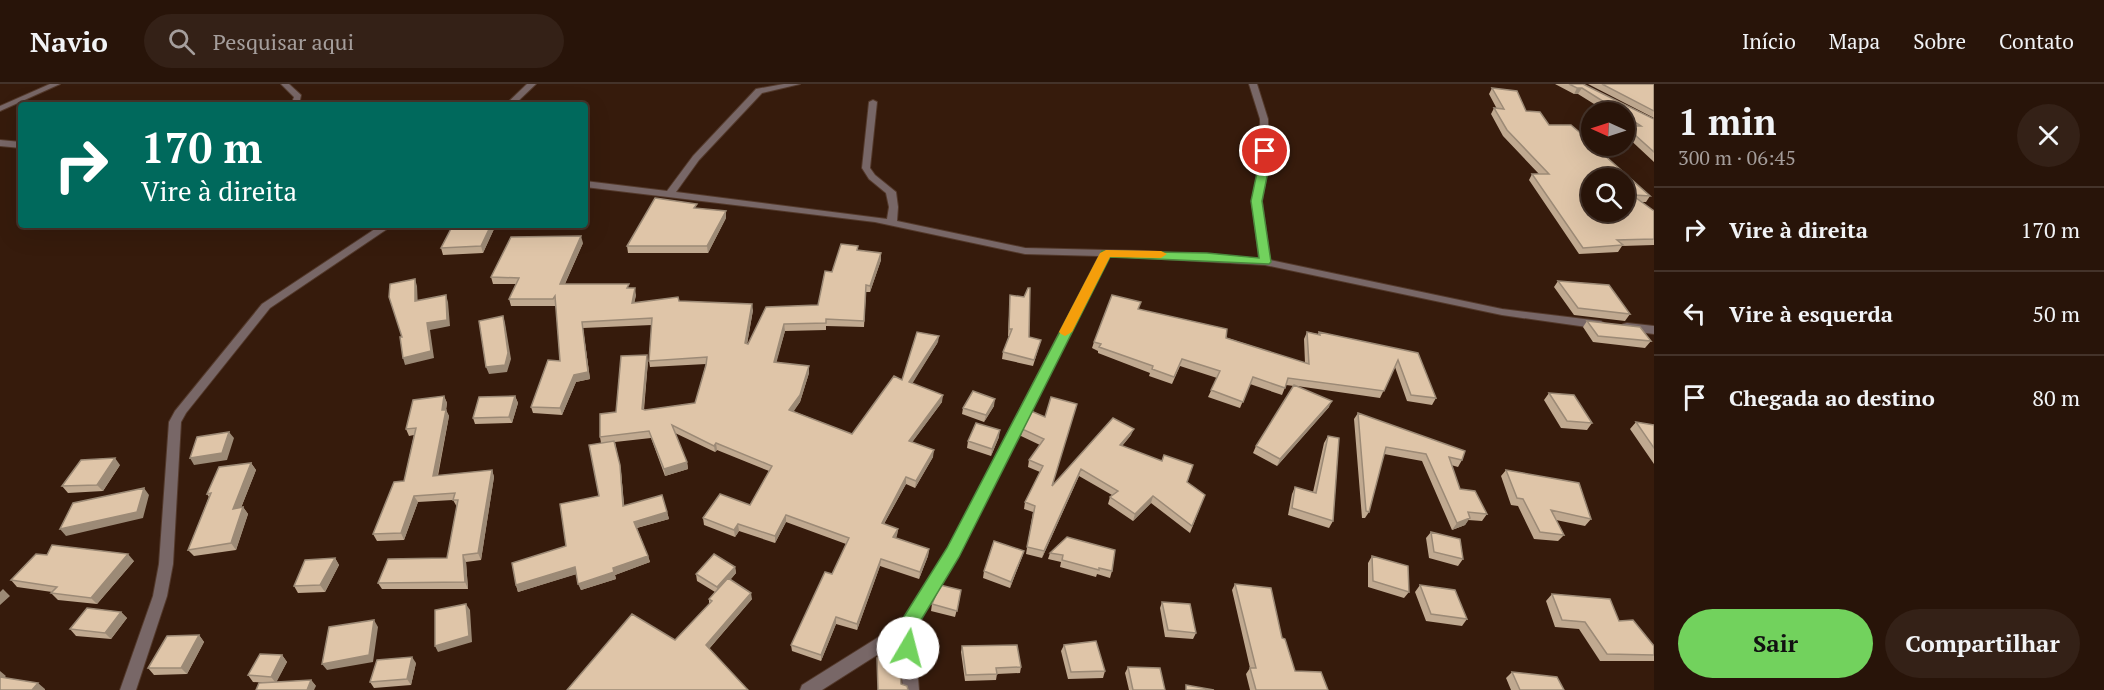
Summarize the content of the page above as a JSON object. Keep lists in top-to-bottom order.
{
  "north": "left",
  "page": {
    "header": "Navio",
    "search": "Pesquisar aqui",
    "nav": [
      "Início",
      "Mapa",
      "Sobre",
      "Contato"
    ],
    "heading": ["1 min", "300 m · 06:45"],
    "turn": ["170 m", "Vire à direita"],
    "list": [
      {
        "name": "Vire à direita",
        "value": "170 m"
      },
      {
        "name": "Vire à esquerda",
        "value": "50 m"
      },
      {
        "name": "Chegada ao destino",
        "value": "80 m"
      }
    ],
    "buttons": ["Sair", "Compartilhar"]
  }
}
